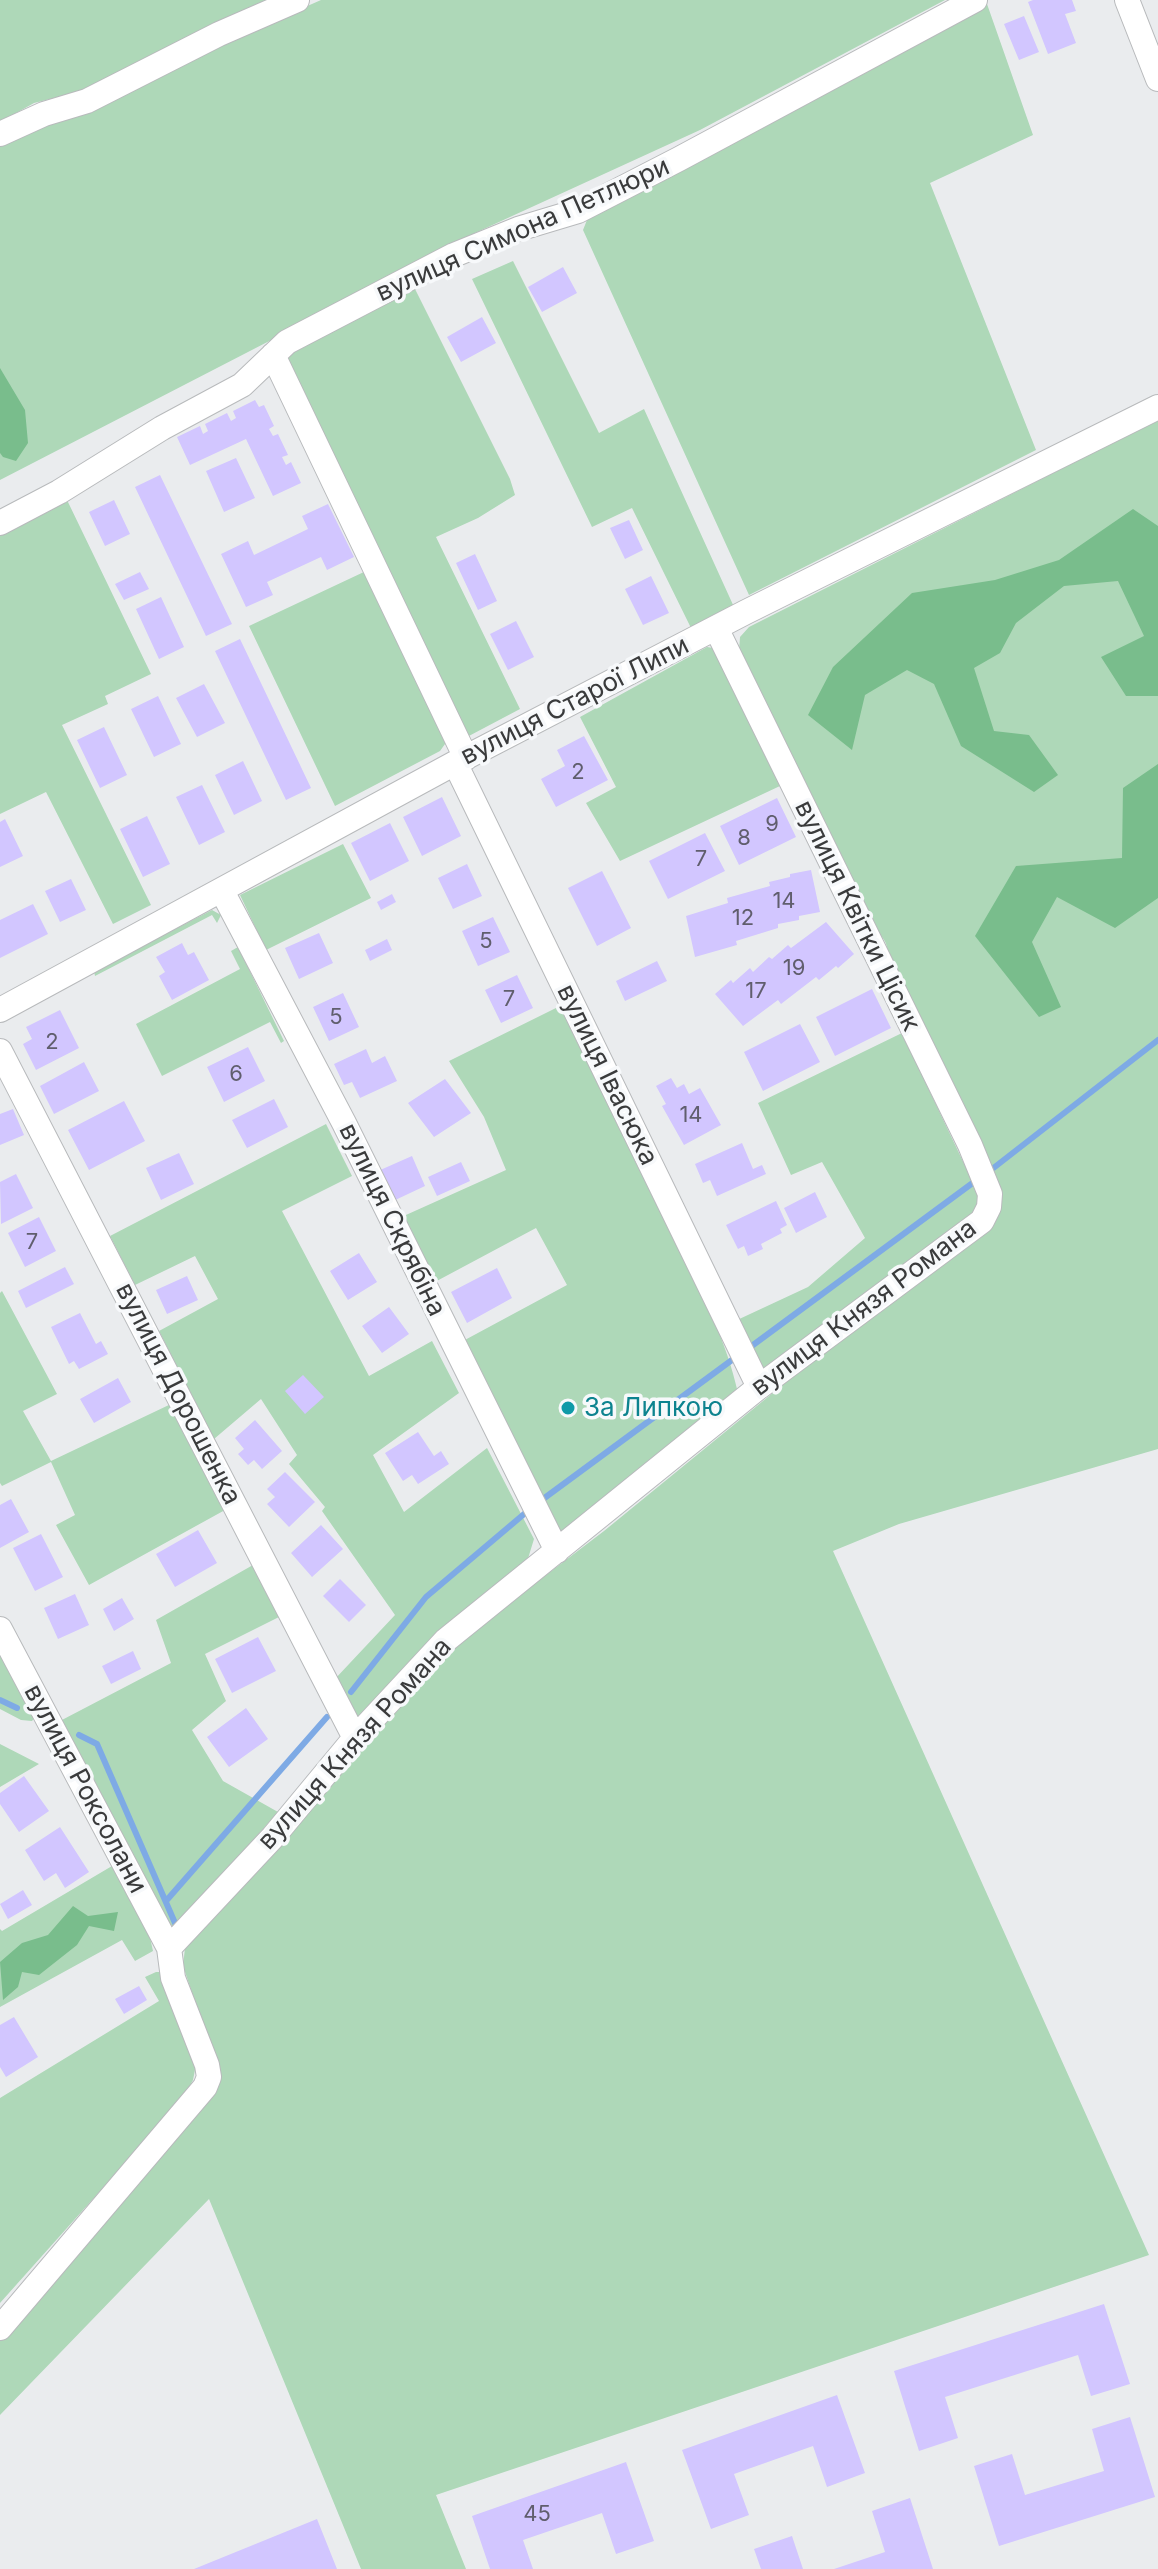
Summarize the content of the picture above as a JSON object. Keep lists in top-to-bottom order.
{
  "streets": {
    "street": [
      "вулиця Симона Петлюри",
      "вулиця Старої Липи",
      "вулиця Квітки Цісик",
      "вулиця Івасюка",
      "вулиця Скрябіна",
      "вулиця Князя Романа",
      "вулиця Дорошенка",
      "вулиця Роксолани"
    ]
  },
  "crossings": [
    ["вулиця Симона Петлюри", "вулиця Івасюка"],
    ["вулиця Старої Липи", "вулиця Квітки Цісик"],
    ["вулиця Старої Липи", "вулиця Івасюка"],
    ["вулиця Старої Липи", "вулиця Скрябіна"],
    ["вулиця Квітки Цісик", "вулиця Князя Романа"],
    ["вулиця Івасюка", "вулиця Князя Романа"],
    ["вулиця Скрябіна", "вулиця Князя Романа"],
    ["вулиця Князя Романа", "вулиця Дорошенка"],
    ["вулиця Князя Романа", "вулиця Роксолани"]
  ],
  "places": ["За Липкою"],
  "house_numbers": [
    "2",
    "9",
    "8",
    "7",
    "14",
    "12",
    "5",
    "19",
    "17",
    "7",
    "5",
    "2",
    "6",
    "14",
    "7",
    "45"
  ]
}
